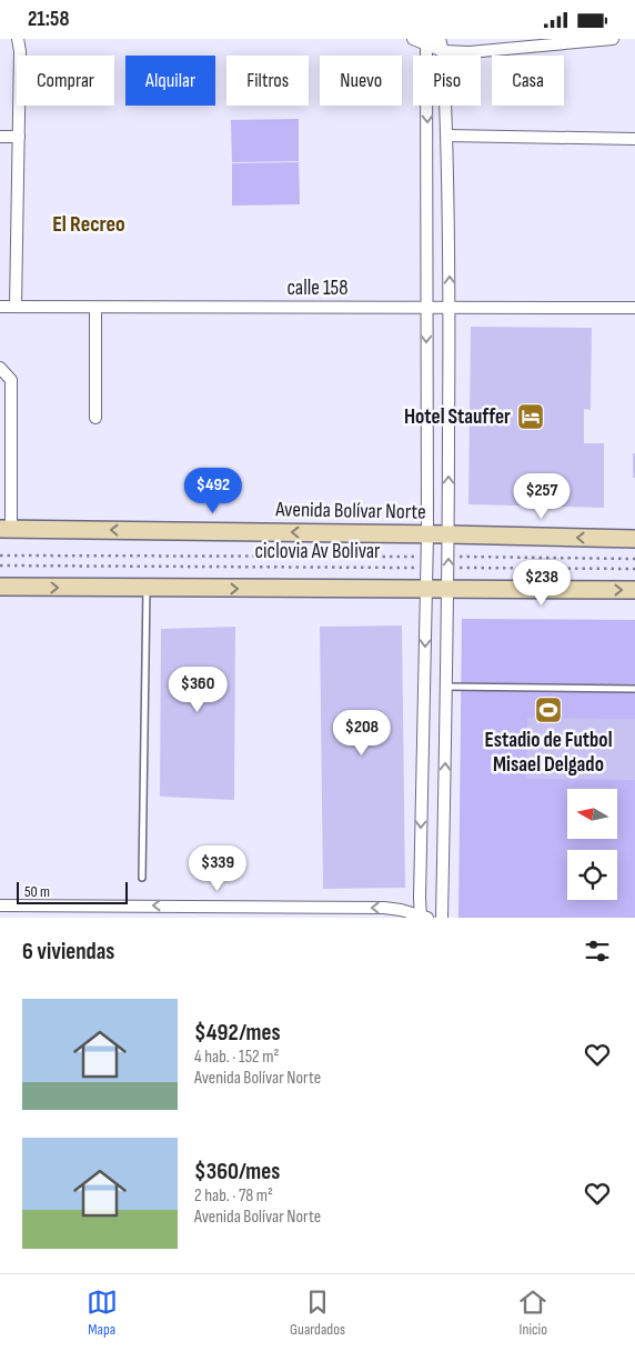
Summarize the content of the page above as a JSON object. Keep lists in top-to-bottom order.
{
  "streets": {
    "main road": ["Avenida Bolívar Norte"],
    "street": ["calle 158"],
    "path": ["ciclovia Av Bolivar"]
  },
  "districts": ["El Recreo"],
  "places": {
    "hotel": ["Hotel Stauffer"],
    "sports": ["Estadio de Futbol Misael Delgado"]
  },
  "scale_bar": "50 m",
  "north": "left",
  "page": {
    "status": "21:58",
    "chip": [
      "Comprar",
      "Alquilar",
      "Filtros",
      "Nuevo",
      "Piso",
      "Casa"
    ],
    "price": [
      "$492",
      "$257",
      "$238",
      "$360",
      "$208",
      "$339"
    ],
    "scale": "50 m",
    "heading": "6 viviendas",
    "list": [
      {
        "name": "$492/mes",
        "note": "4 hab. · 152 m² · Avenida Bolívar Norte"
      },
      {
        "name": "$360/mes",
        "note": "2 hab. · 78 m² · Avenida Bolívar Norte"
      }
    ],
    "tabs": ["Mapa", "Guardados", "Inicio"]
  }
}
